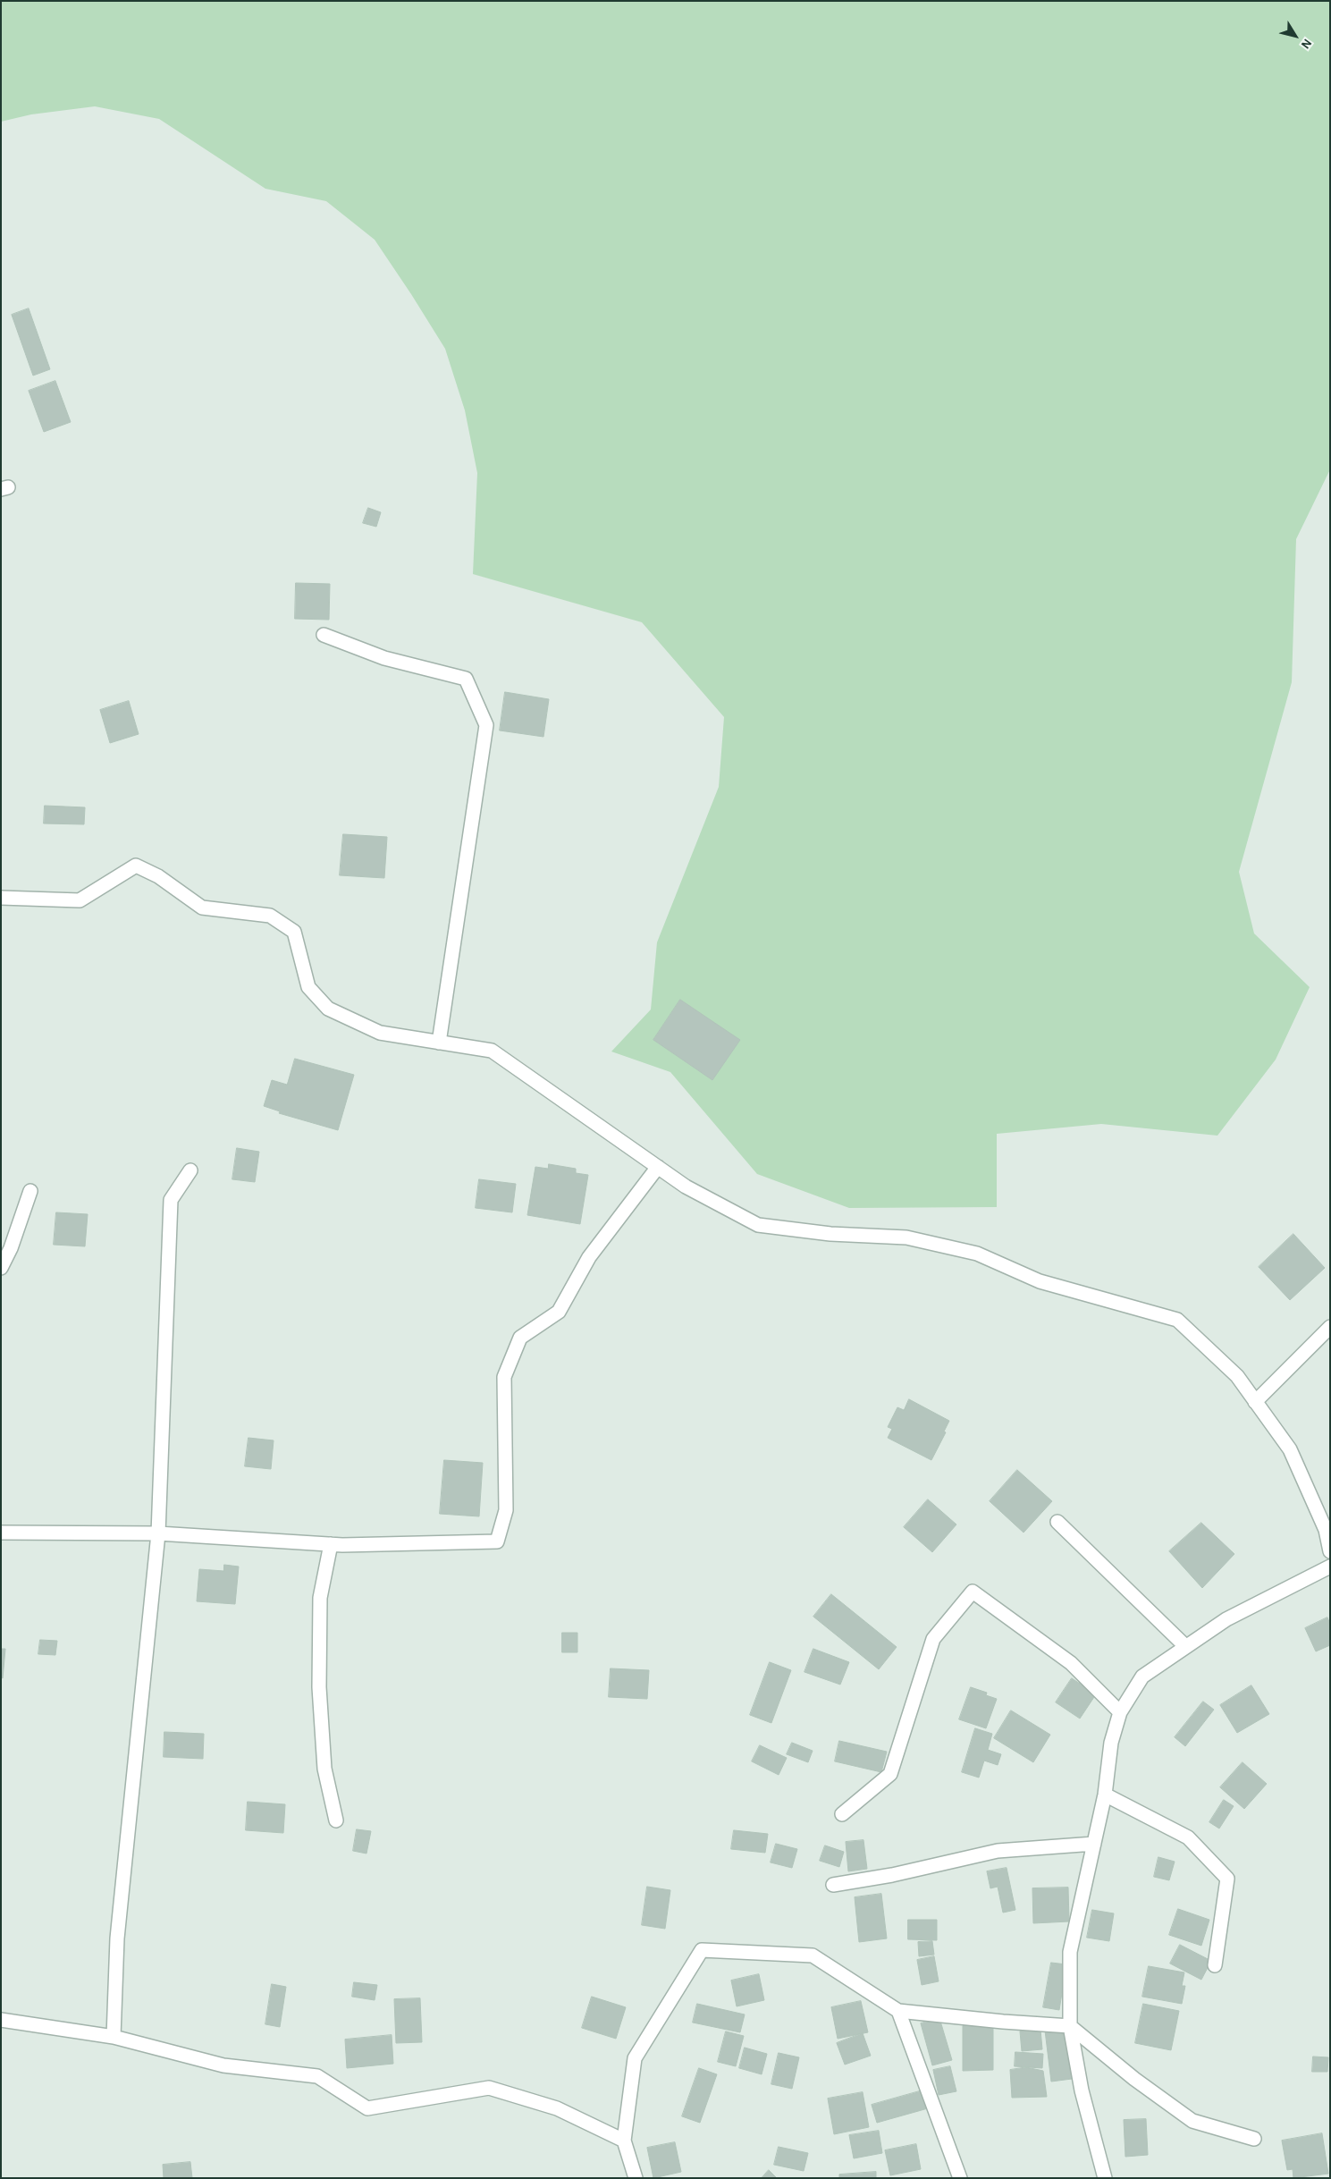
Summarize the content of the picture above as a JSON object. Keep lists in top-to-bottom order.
{
  "north": "bottom right"
}
